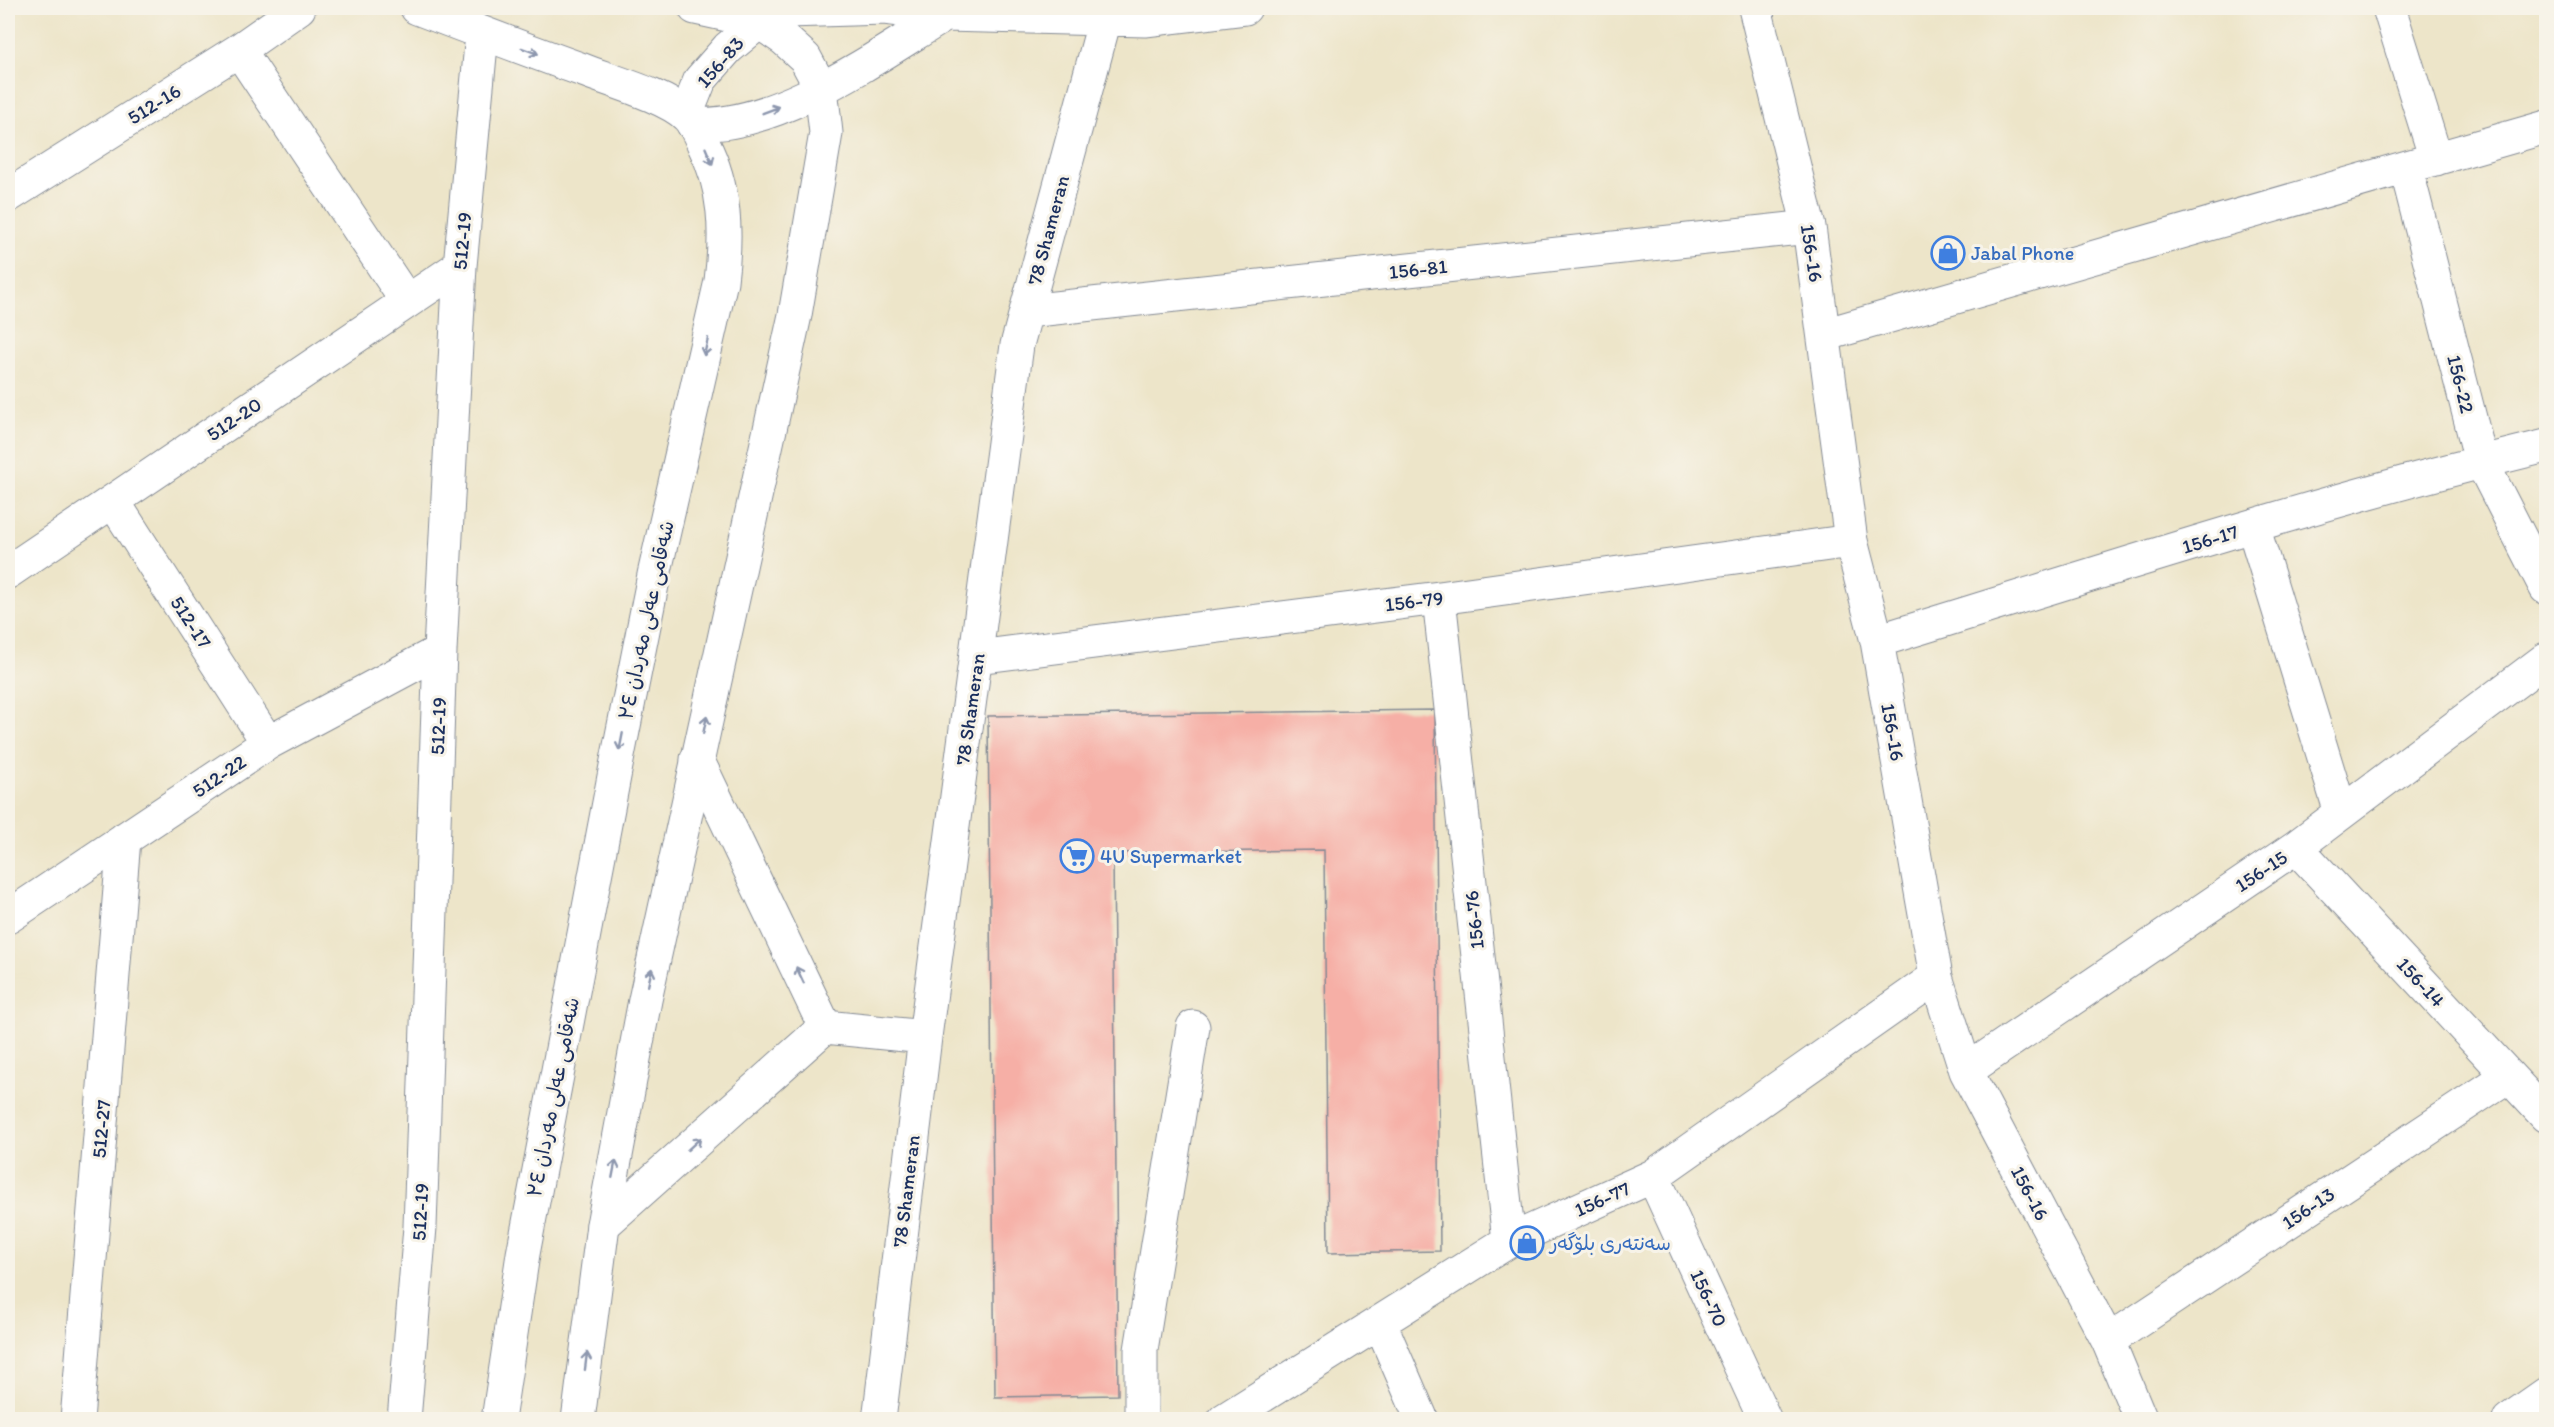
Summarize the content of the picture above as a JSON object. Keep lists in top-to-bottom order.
{
  "streets": {
    "street": [
      "156-83",
      "512-16",
      "78 Shameran",
      "512-19",
      "156-16",
      "156-81",
      "156-22",
      "512-20",
      "156-17",
      "156-79",
      "شەقامی عەلی مەردان ٣٤",
      "512-17",
      "512-22",
      "156-15",
      "156-76",
      "156-14",
      "512-27",
      "156-77",
      "156-13",
      "156-70"
    ]
  },
  "crossings": [
    ["156-83", "78 Shameran"],
    ["156-83", "شەقامی عەلی مەردان ٣٤"],
    ["78 Shameran", "156-81"],
    ["78 Shameran", "156-79"],
    ["512-19", "512-20"],
    ["512-19", "512-22"],
    ["156-16", "156-81"],
    ["156-16", "156-17"],
    ["156-16", "156-79"],
    ["156-16", "156-15"],
    ["156-16", "156-77"],
    ["156-16", "156-13"],
    ["156-22", "156-17"],
    ["512-20", "512-17"],
    ["156-79", "156-76"],
    ["512-17", "512-22"],
    ["512-22", "512-27"],
    ["156-15", "156-14"],
    ["156-76", "156-77"],
    ["156-14", "156-13"],
    ["156-77", "156-70"]
  ],
  "places": {
    "shop": ["Jabal Phone", "سەنتەری بلۆگەر"],
    "supermarket": ["4U Supermarket"]
  }
}
